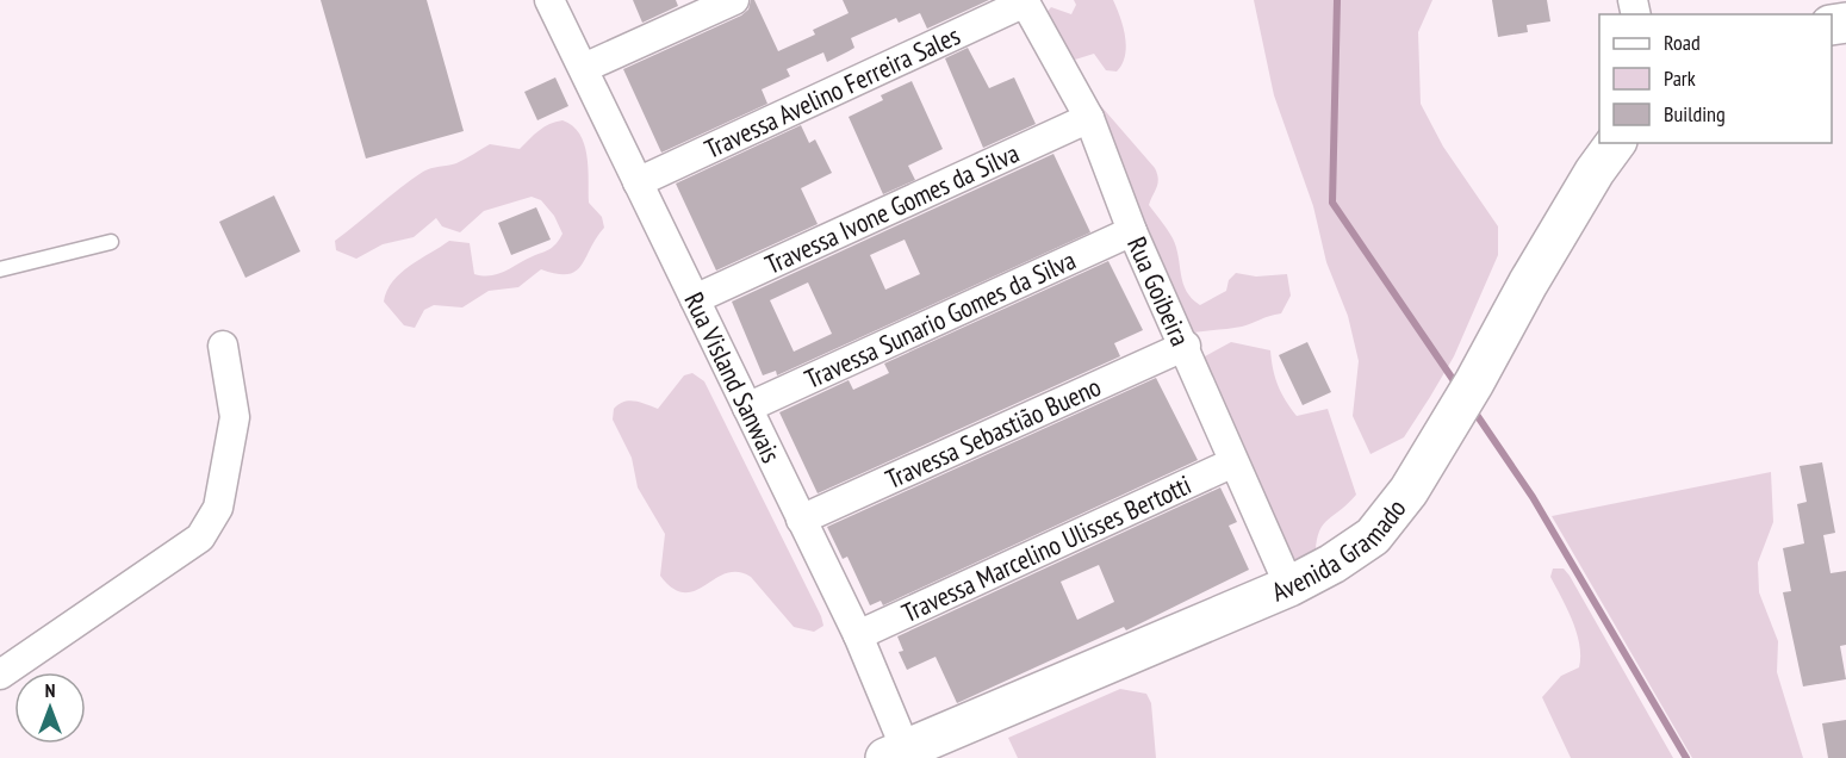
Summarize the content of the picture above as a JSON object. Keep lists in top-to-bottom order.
{
  "streets": {
    "street": [
      "Travessa Avelino Ferreira Sales",
      "Travessa Ivone Gomes da Silva",
      "Rua Goibeira",
      "Travessa Sunario Gomes da Silva",
      "Rua Visland Sanwais",
      "Travessa Sebastião Bueno",
      "Avenida Gramado",
      "Travessa Marcelino Ulisses Bertotti"
    ]
  },
  "crossings": [
    ["Travessa Avelino Ferreira Sales", "Rua Goibeira"],
    ["Travessa Avelino Ferreira Sales", "Rua Visland Sanwais"],
    ["Travessa Ivone Gomes da Silva", "Rua Goibeira"],
    ["Travessa Ivone Gomes da Silva", "Rua Visland Sanwais"],
    ["Rua Goibeira", "Travessa Sunario Gomes da Silva"],
    ["Rua Goibeira", "Travessa Sebastião Bueno"],
    ["Rua Goibeira", "Avenida Gramado"],
    ["Rua Goibeira", "Travessa Marcelino Ulisses Bertotti"],
    ["Travessa Sunario Gomes da Silva", "Rua Visland Sanwais"],
    ["Rua Visland Sanwais", "Travessa Sebastião Bueno"],
    ["Rua Visland Sanwais", "Avenida Gramado"],
    ["Rua Visland Sanwais", "Travessa Marcelino Ulisses Bertotti"]
  ],
  "legend": ["Road", "Park", "Building"],
  "north": "top"
}
